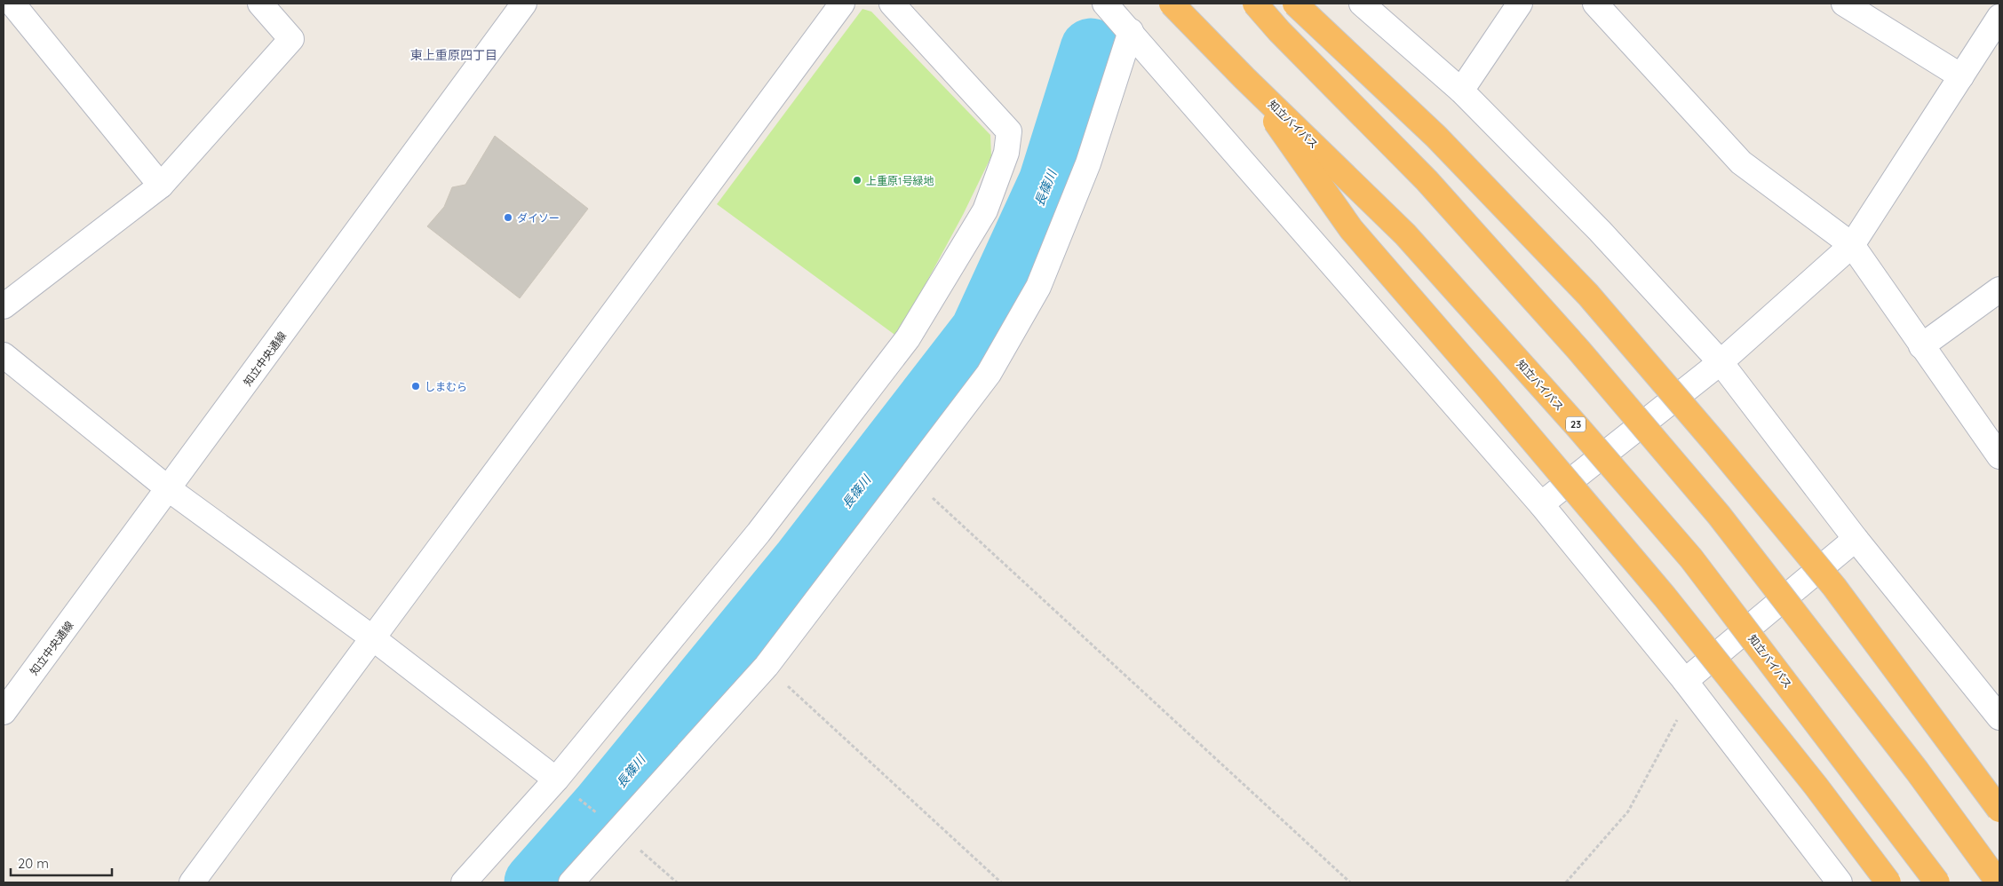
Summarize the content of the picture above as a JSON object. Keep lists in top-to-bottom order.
{
  "streets": {
    "highway": ["知立バイパス", "23"],
    "street": ["知立中央通線"]
  },
  "districts": ["東上重原四丁目"],
  "water": ["長篠川"],
  "places": ["上重原1号緑地", "ダイソー", "しまむら"],
  "scale_bar": "20 m"
}
